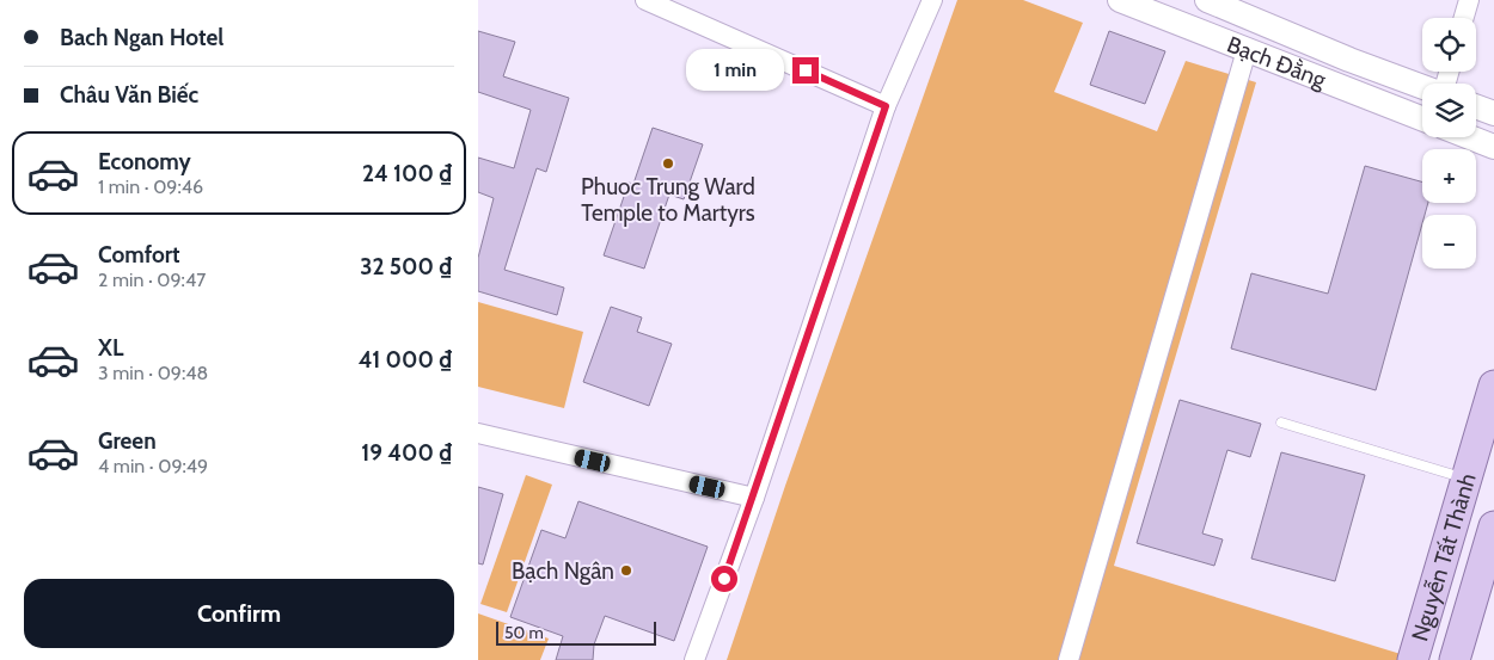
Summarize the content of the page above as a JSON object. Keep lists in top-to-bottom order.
{
  "streets": {
    "main road": ["Nguyễn Tất Thành"],
    "street": ["Bạch Đằng"]
  },
  "places": ["Phuoc Trung Ward Temple to Martyrs", "Bạch Ngân"],
  "scale_bar": "50 m",
  "page": {
    "banner": ["Bach Ngan Hotel", "Châu Văn Biếc"],
    "map_buttons": ["+", "−"],
    "bubble": "1 min",
    "list": [
      {
        "name": "Economy",
        "note": "1 min · 09:46",
        "value": "24 100 ₫"
      },
      {
        "name": "Comfort",
        "note": "2 min · 09:47",
        "value": "32 500 ₫"
      },
      {
        "name": "XL",
        "note": "3 min · 09:48",
        "value": "41 000 ₫"
      },
      {
        "name": "Green",
        "note": "4 min · 09:49",
        "value": "19 400 ₫"
      }
    ],
    "buttons": "Confirm",
    "scale": "50 m"
  }
}
